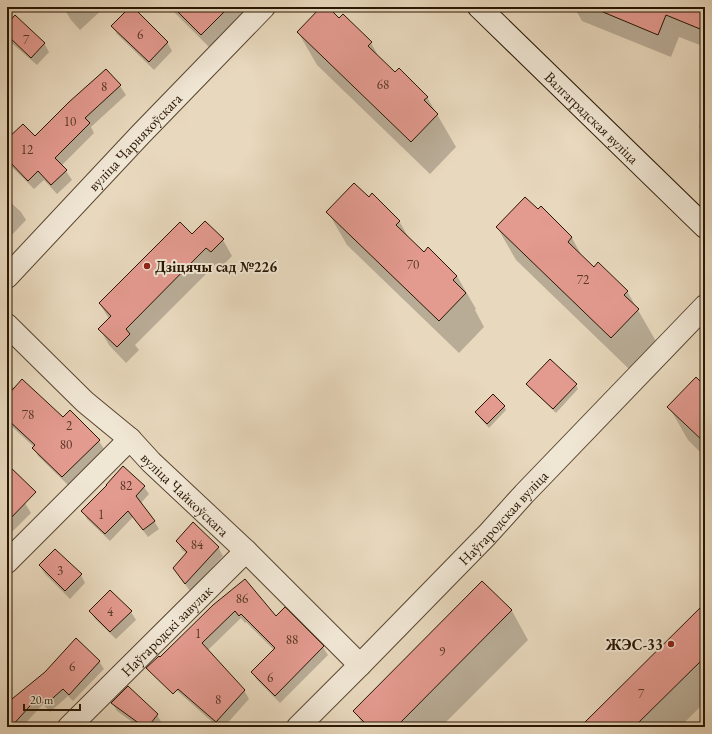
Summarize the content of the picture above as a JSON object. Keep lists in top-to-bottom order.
{
  "streets": {
    "street": [
      "Валгаградская вуліца",
      "вуліца Чарняхоўскага",
      "вуліца Чайкоўскага",
      "Наўгародская вуліца",
      "Наўгародскі завулак"
    ]
  },
  "crossings": [
    ["вуліца Чайкоўскага", "Наўгародская вуліца"],
    ["вуліца Чайкоўскага", "Наўгародскі завулак"]
  ],
  "places": ["Дзіцячы сад №226", "ЖЭС-33"],
  "house_numbers": [
    "6",
    "7",
    "68",
    "8",
    "10",
    "12",
    "70",
    "72",
    "78",
    "2",
    "80",
    "82",
    "1",
    "84",
    "3",
    "86",
    "4",
    "1",
    "88",
    "9",
    "6",
    "6",
    "7",
    "8"
  ],
  "scale_bar": "20 m"
}
